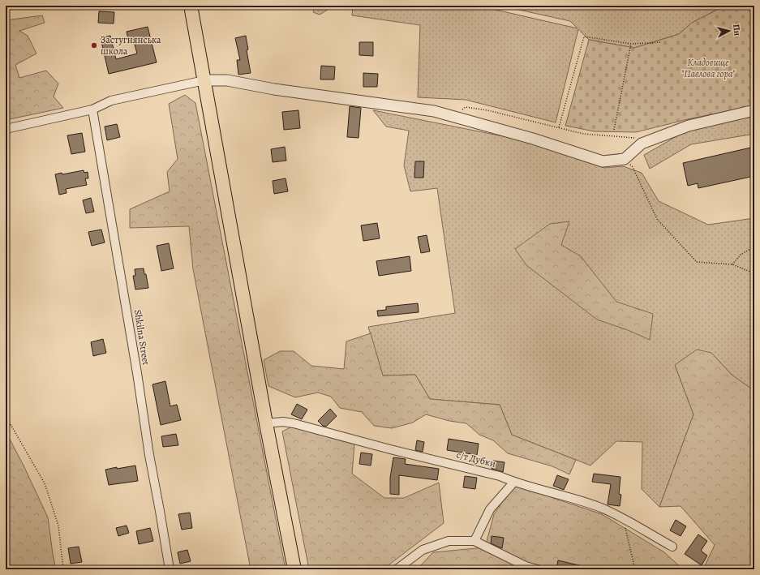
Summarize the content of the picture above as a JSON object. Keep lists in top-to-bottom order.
{
  "streets": {
    "street": ["Shkilna Street", "с/т Дубки"]
  },
  "parks": ["Кладовище \"Павлова гора\""],
  "places": ["Застугнянська школа"],
  "north": "right"
}
